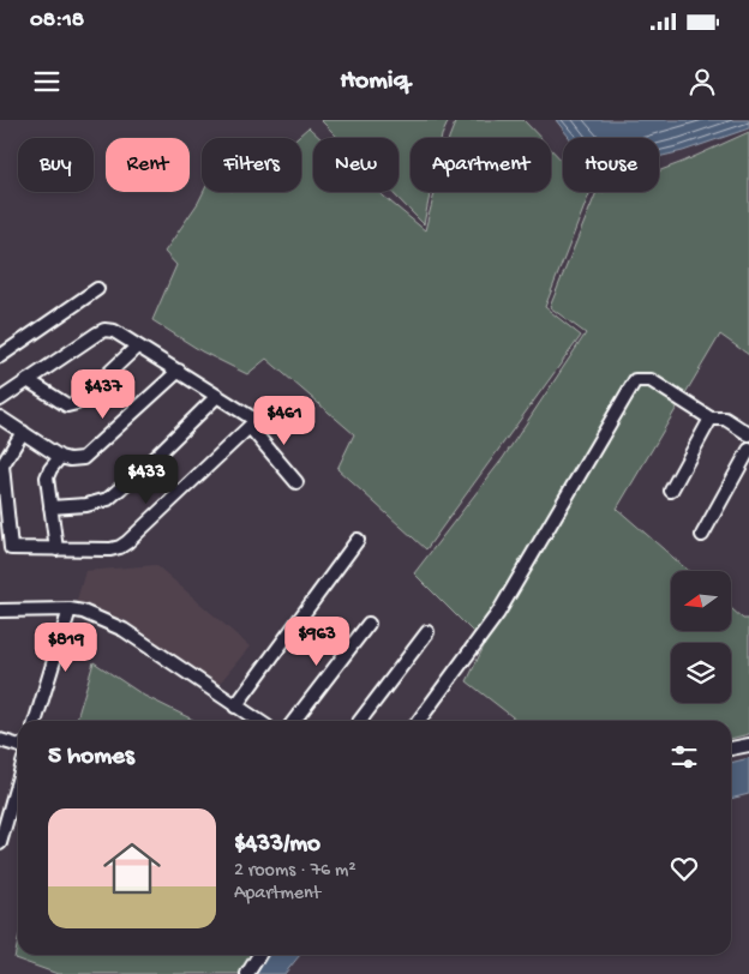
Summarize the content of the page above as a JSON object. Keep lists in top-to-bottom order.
{
  "north": "left",
  "page": {
    "status": "08:18",
    "header": "Homiq",
    "chip": [
      "Buy",
      "Rent",
      "Filters",
      "New",
      "Apartment",
      "House"
    ],
    "price": [
      "$437",
      "$461",
      "$433",
      "$963",
      "$819"
    ],
    "heading": "5 homes",
    "list": [
      {
        "name": "$433/mo",
        "note": "2 rooms · 76 m² · Apartment"
      }
    ]
  }
}
